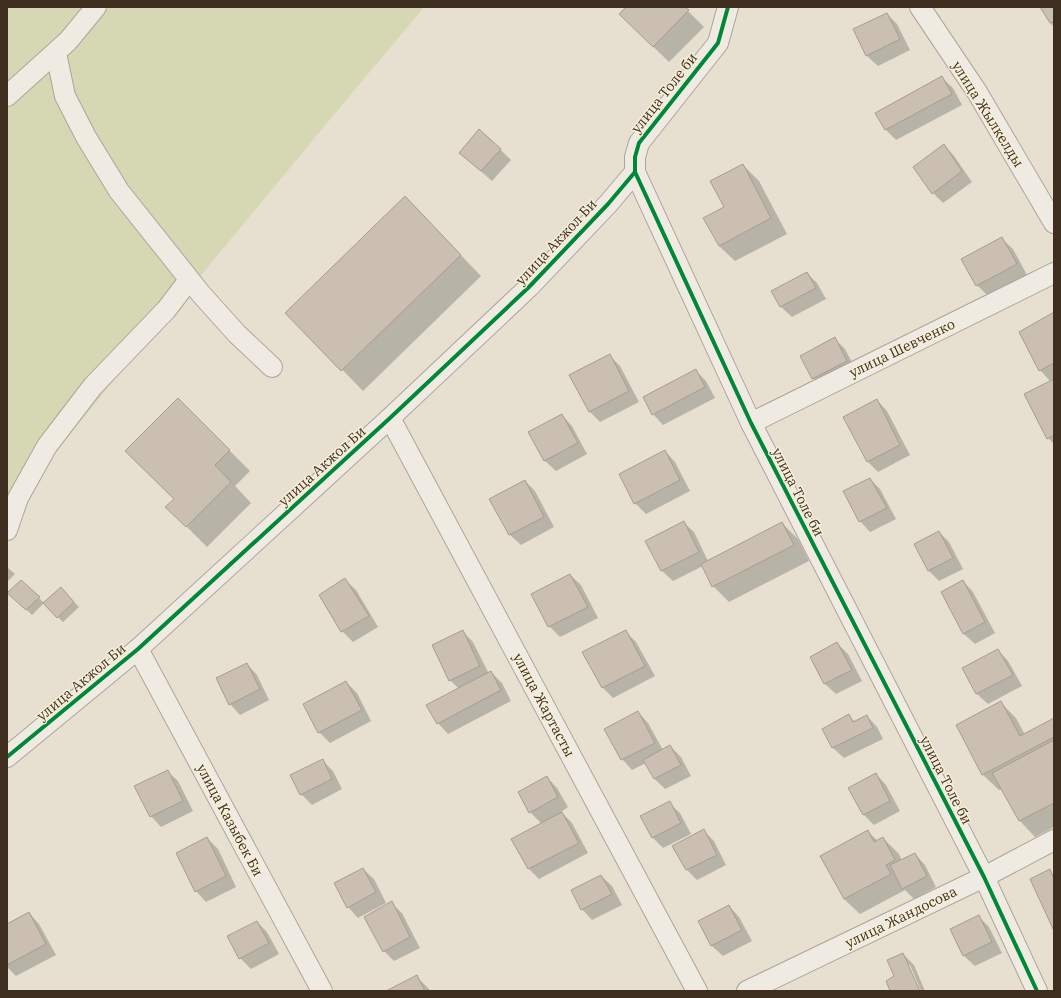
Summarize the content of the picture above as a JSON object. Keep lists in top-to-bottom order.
{
  "streets": {
    "street": [
      "улица Толе би",
      "улица Жылкелды",
      "улица Акжол Би",
      "улица Шевченко",
      "улица Жартасты",
      "улица Казыбек Би",
      "улица Жандосова"
    ]
  },
  "crossings": [
    ["улица Толе би", "улица Акжол Би"],
    ["улица Толе би", "улица Шевченко"],
    ["улица Толе би", "улица Жандосова"],
    ["улица Акжол Би", "улица Жартасты"],
    ["улица Акжол Би", "улица Казыбек Би"]
  ]
}
